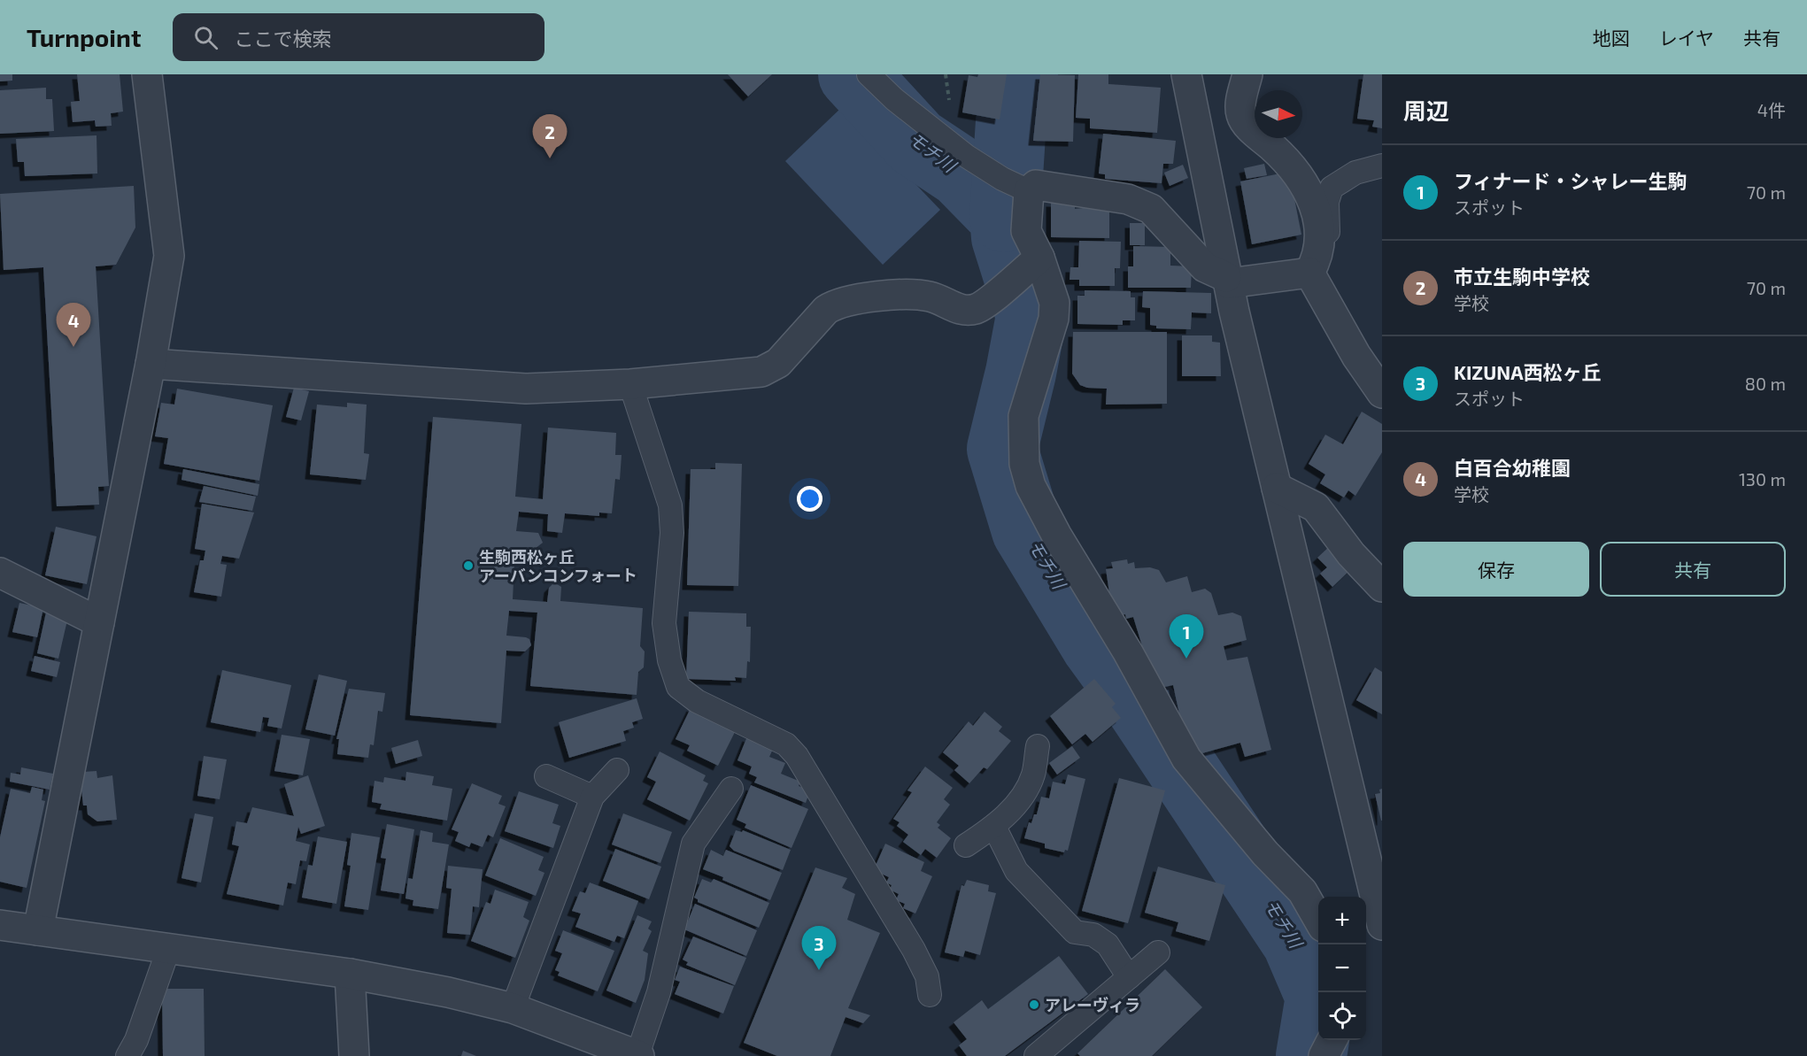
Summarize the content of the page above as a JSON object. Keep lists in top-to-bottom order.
{
  "water": ["モチ川"],
  "places": ["生駒西松ヶ丘 アーバンコンフォート", "アレーヴィラ"],
  "north": "right",
  "page": {
    "header": "Turnpoint",
    "search": "ここで検索",
    "nav": ["地図", "レイヤ", "共有"],
    "heading": ["周辺", "4件"],
    "pins": [
      "2",
      "4",
      "1",
      "3"
    ],
    "list": [
      {
        "mark": "1",
        "name": "フィナード・シャレー生駒",
        "note": "スポット",
        "value": "70 m"
      },
      {
        "mark": "2",
        "name": "市立生駒中学校",
        "note": "学校",
        "value": "70 m"
      },
      {
        "mark": "3",
        "name": "KIZUNA西松ヶ丘",
        "note": "スポット",
        "value": "80 m"
      },
      {
        "mark": "4",
        "name": "白百合幼稚園",
        "note": "学校",
        "value": "130 m"
      }
    ],
    "buttons": ["保存", "共有"],
    "map_buttons": ["+", "−"]
  }
}
